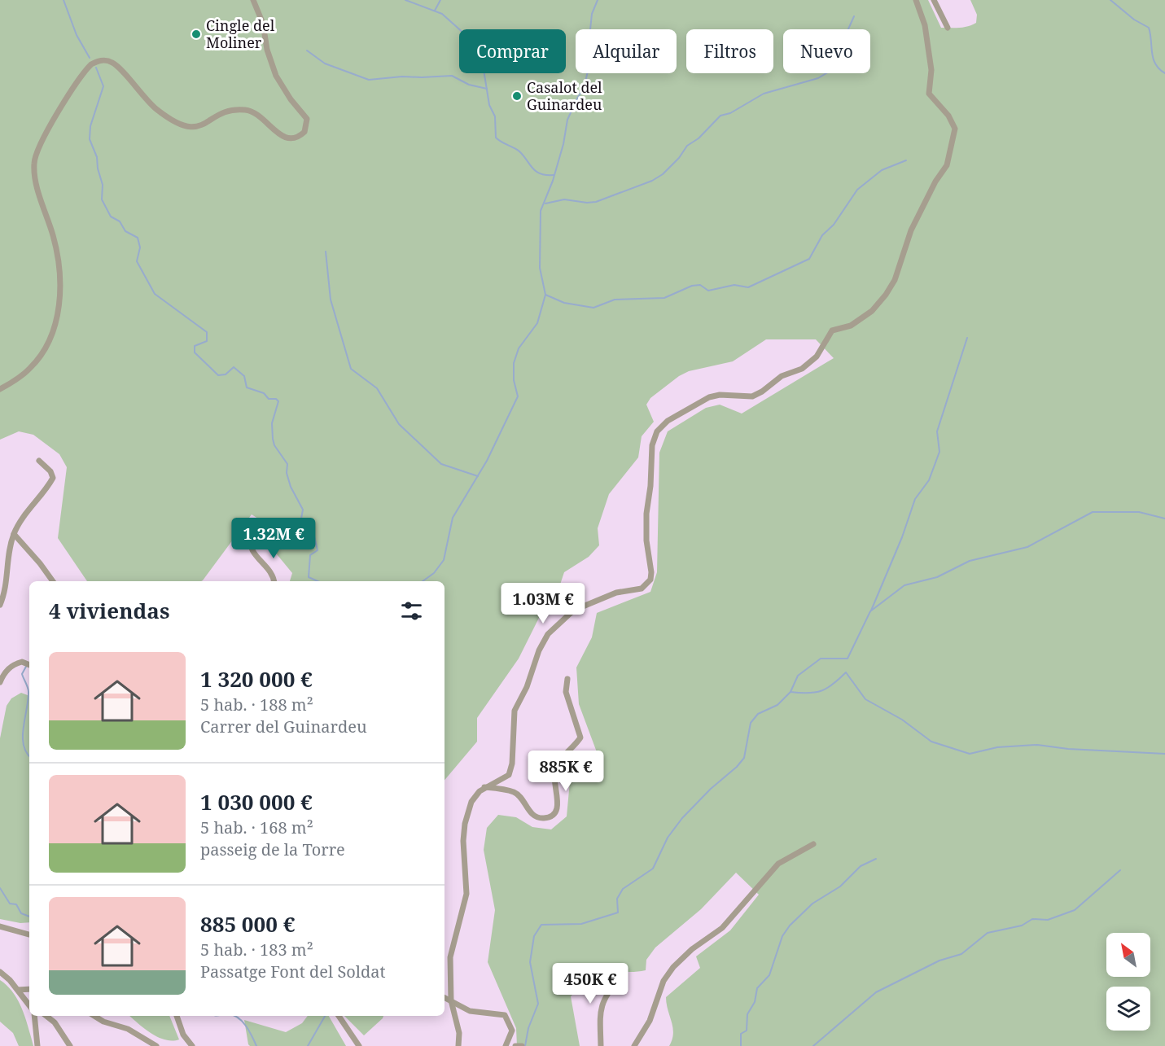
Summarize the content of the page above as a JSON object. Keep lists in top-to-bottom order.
{
  "places": ["Cingle del Moliner", "Casalot del Guinardeu"],
  "north": "top left",
  "page": {
    "chip": [
      "Comprar",
      "Alquilar",
      "Filtros",
      "Nuevo"
    ],
    "price": [
      "1.32M €",
      "1.03M €",
      "885K €",
      "450K €"
    ],
    "heading": "4 viviendas",
    "list": [
      {
        "name": "1 320 000 €",
        "note": "5 hab. · 188 m² · Carrer del Guinardeu"
      },
      {
        "name": "1 030 000 €",
        "note": "5 hab. · 168 m² · passeig de la Torre"
      },
      {
        "name": "885 000 €",
        "note": "5 hab. · 183 m² · Passatge Font del Soldat"
      }
    ]
  }
}
